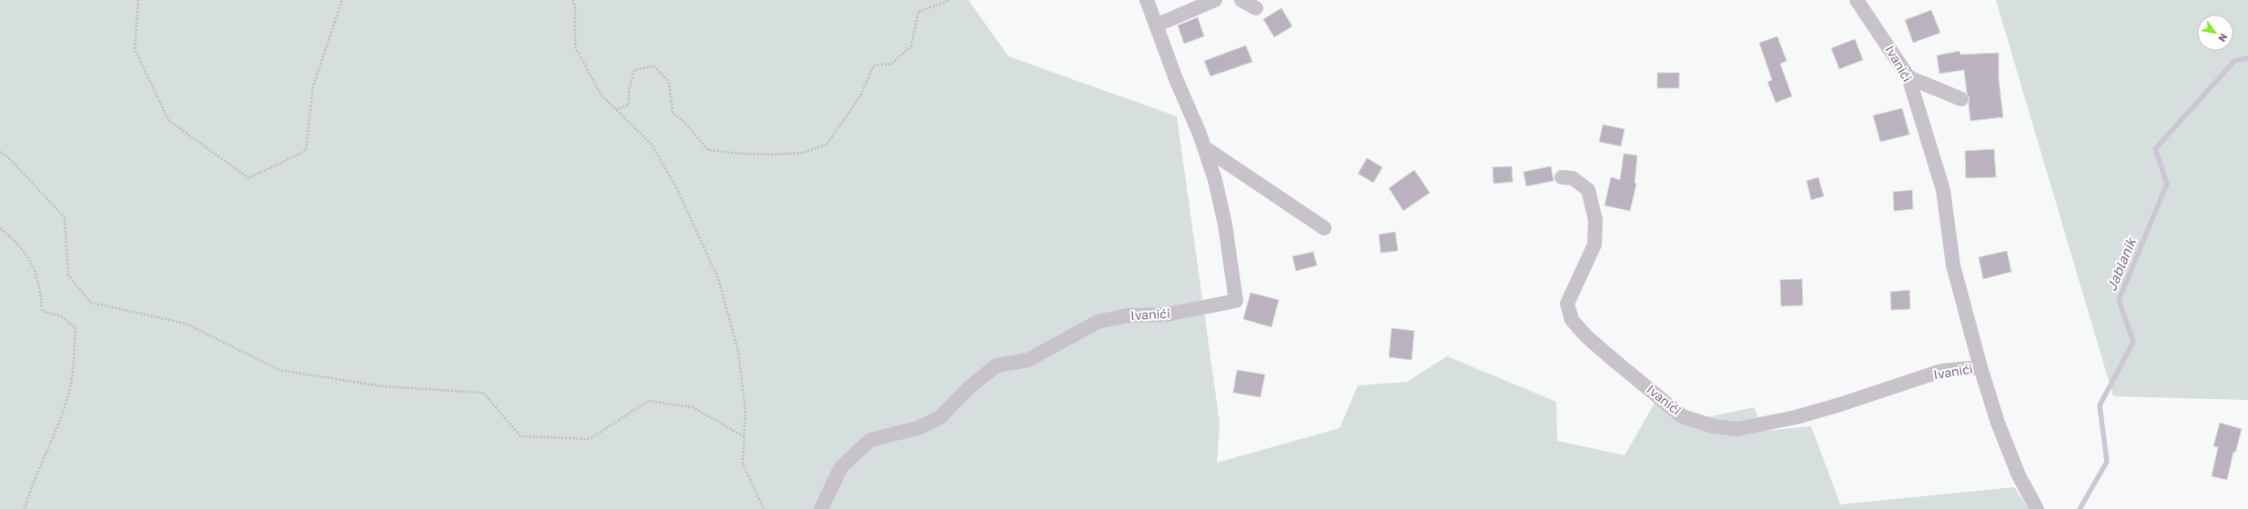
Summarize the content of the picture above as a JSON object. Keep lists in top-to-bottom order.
{
  "streets": {
    "street": ["Ivanići"]
  },
  "water": ["Jablanik"],
  "north": "bottom right"
}
